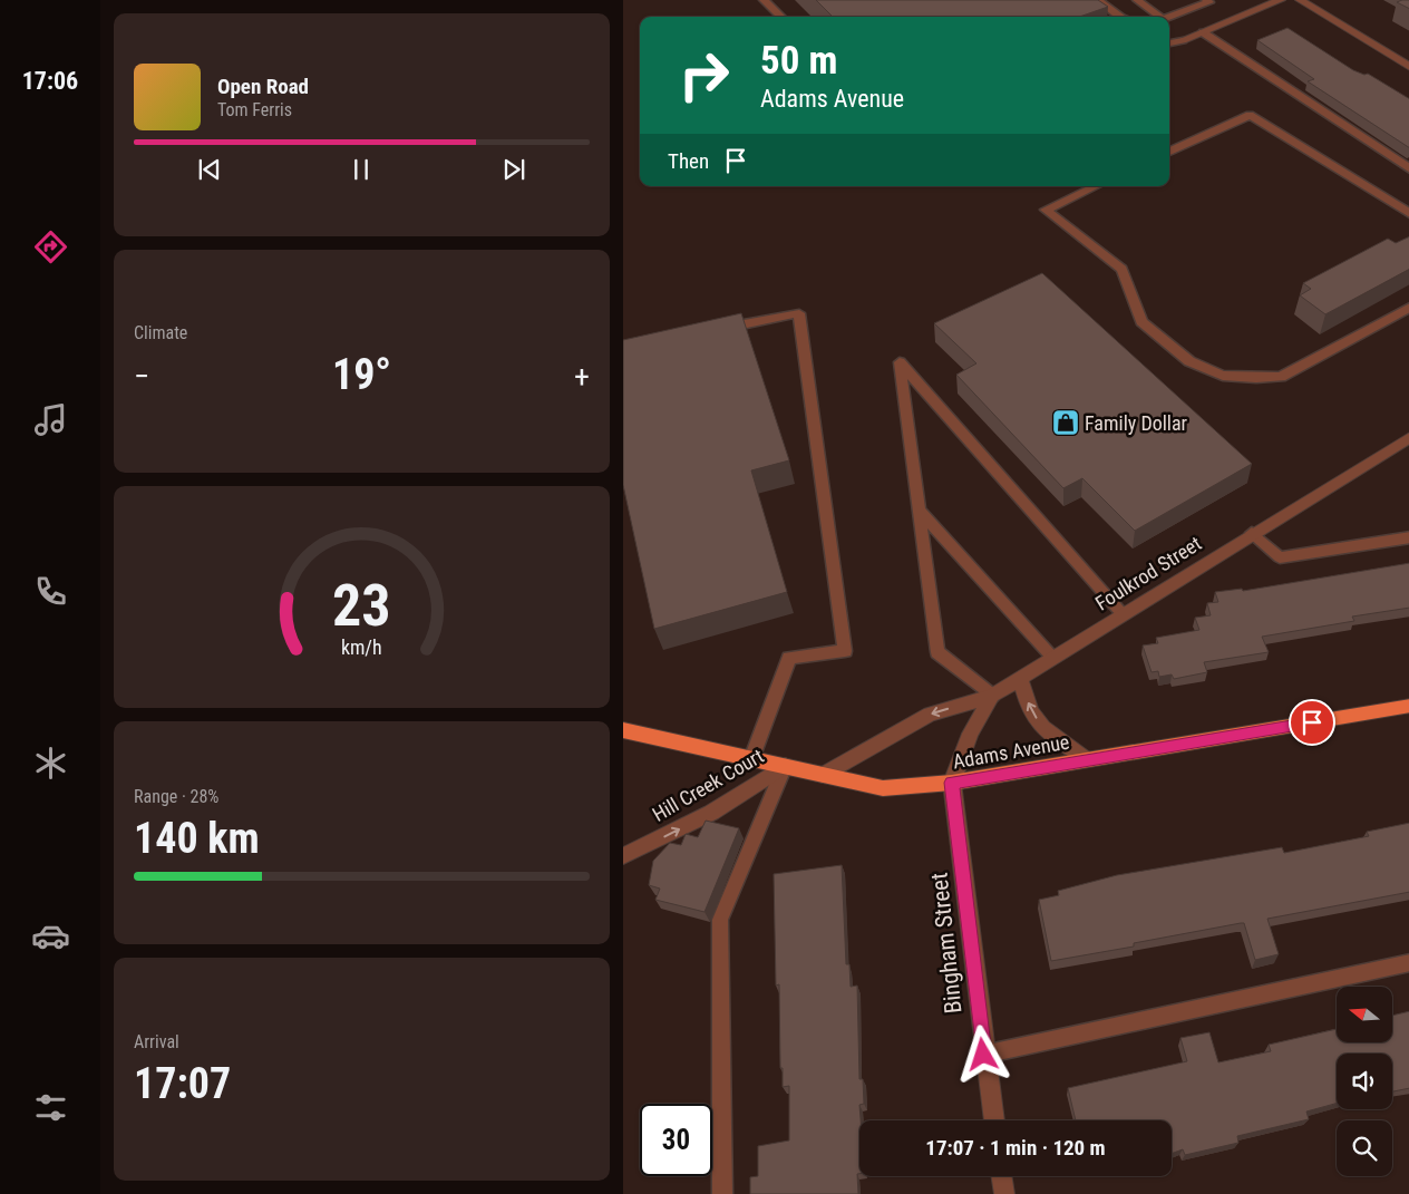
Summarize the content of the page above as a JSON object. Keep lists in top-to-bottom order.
{
  "streets": {
    "highway": ["Adams Avenue"],
    "street": ["Foulkrod Street", "Hill Creek Court", "Bingham Street"]
  },
  "crossings": [
    ["Foulkrod Street", "Adams Avenue"],
    ["Foulkrod Street", "Bingham Street"],
    ["Adams Avenue", "Hill Creek Court"],
    ["Adams Avenue", "Bingham Street"]
  ],
  "one_way": ["Hill Creek Court"],
  "places": {
    "shop": ["Family Dollar"]
  },
  "north": "left",
  "page": {
    "tabs": "17:06",
    "turn": ["50 m", "Adams Avenue"],
    "song": ["Open Road", "Tom Ferris"],
    "then": "Then",
    "tile": [
      "Climate",
      ["Range · 28%", "140 km"],
      ["Arrival", "17:07"]
    ],
    "heat": ["−", "19°", "+"],
    "limit": "30",
    "trip": "17:07 · 1 min · 120 m",
    "gauge": ["23", "km/h"]
  }
}
